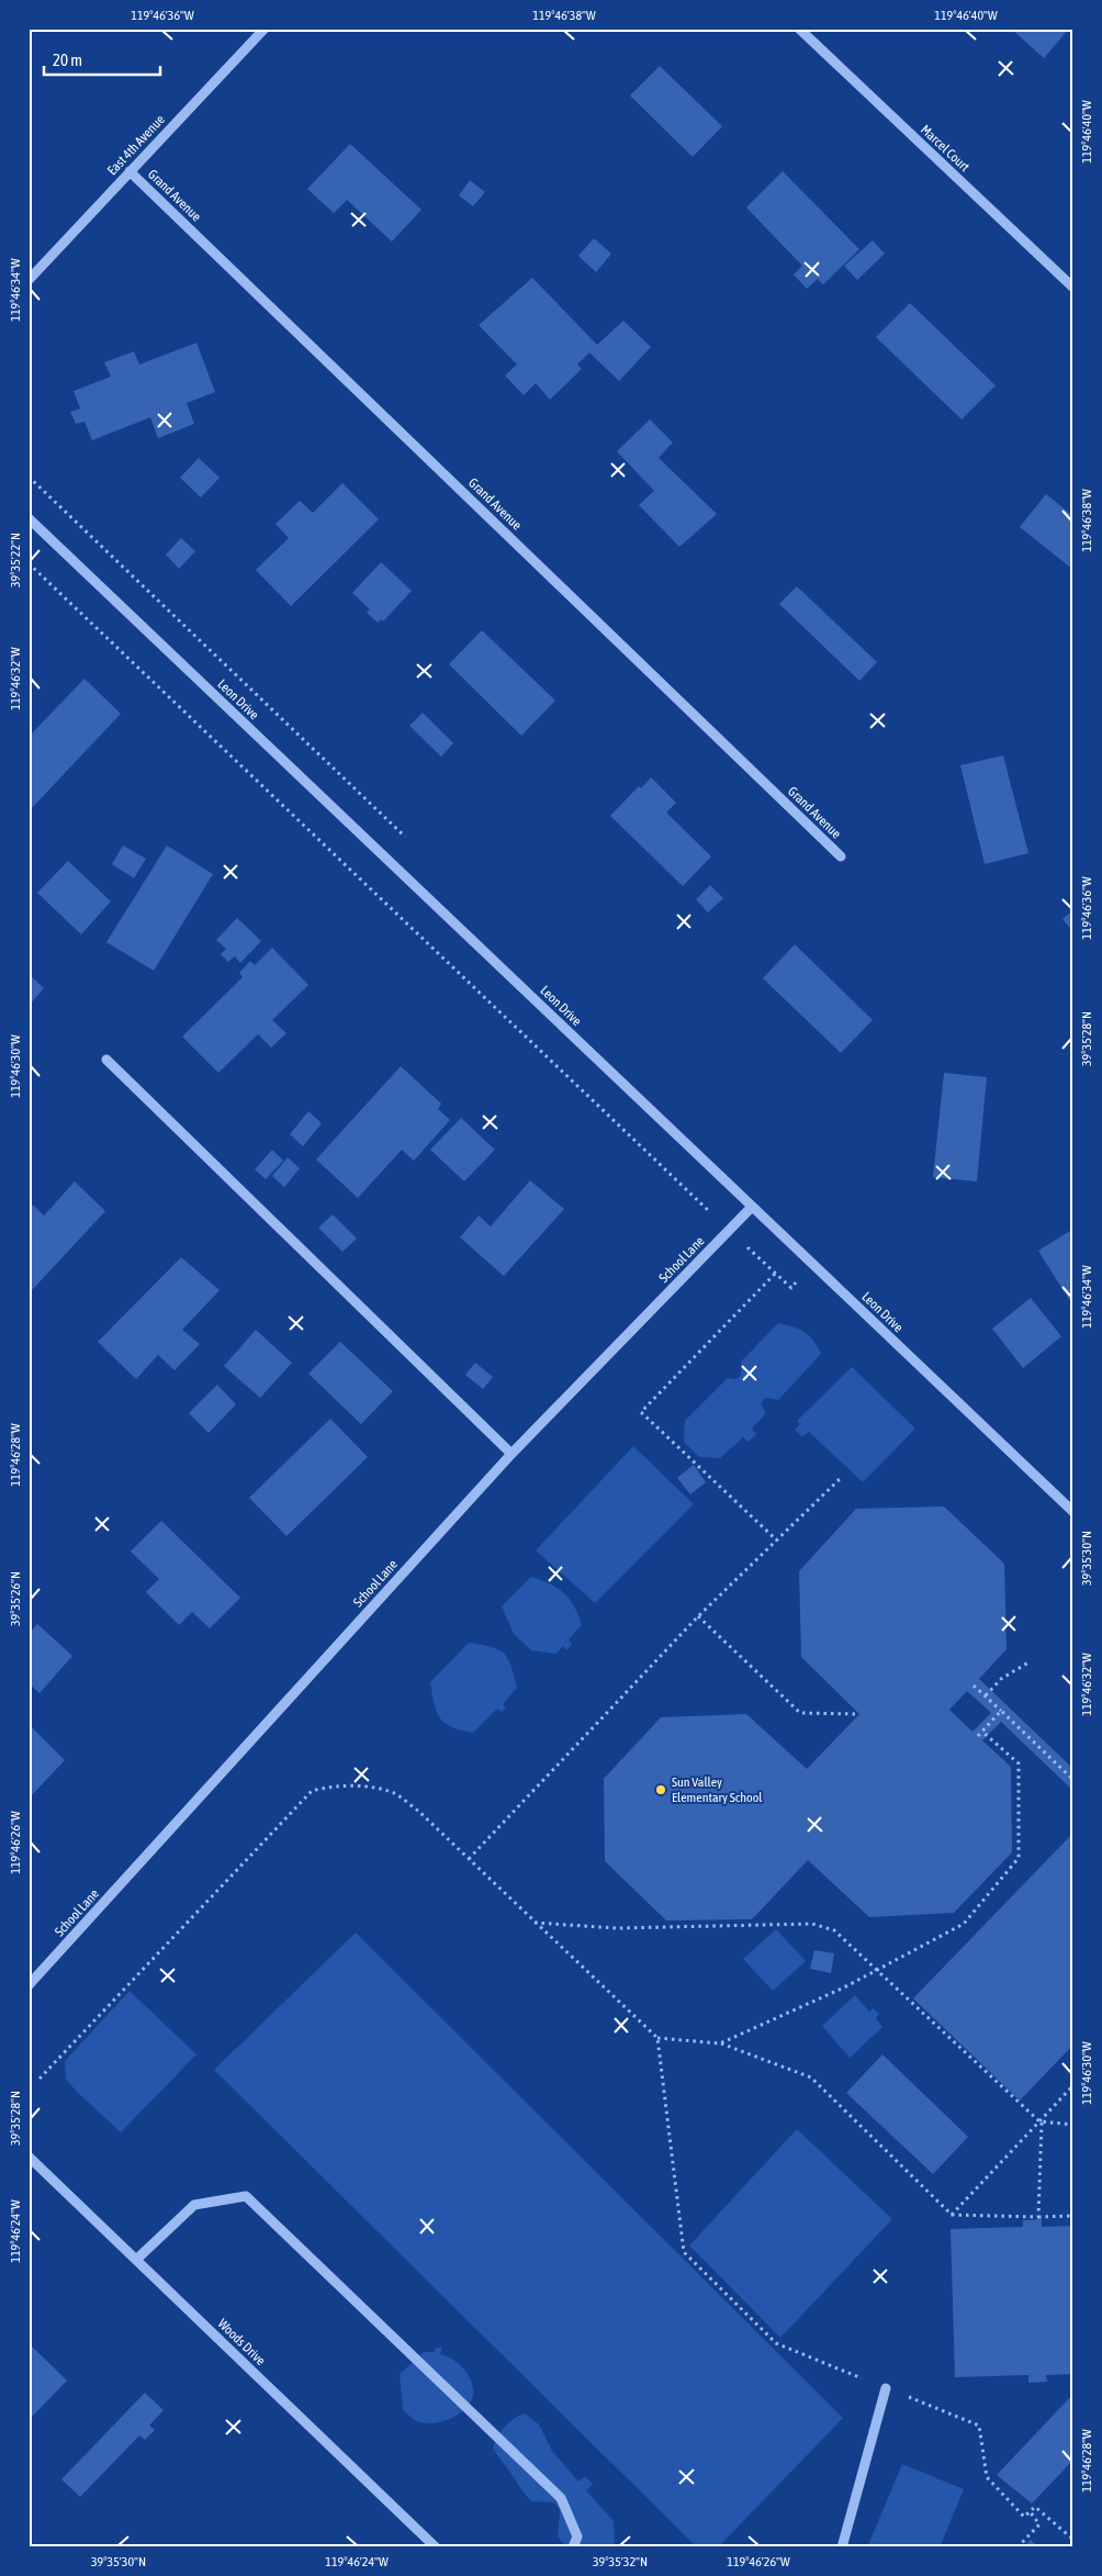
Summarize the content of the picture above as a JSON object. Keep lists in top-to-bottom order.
{
  "streets": {
    "street": [
      "East 4th Avenue",
      "Marcel Court",
      "Grand Avenue",
      "Leon Drive",
      "School Lane",
      "Woods Drive"
    ]
  },
  "crossings": [
    ["East 4th Avenue", "Grand Avenue"],
    ["Leon Drive", "School Lane"]
  ],
  "places": ["Sun Valley Elementary School"],
  "scale_bar": "20 m",
  "coordinates": [
    "119°46'36\"W",
    "119°46'38\"W",
    "119°46'40\"W",
    "119°46'34\"W",
    "39°35'22\"N",
    "119°46'32\"W",
    "39°35'28\"N",
    "119°46'30\"W",
    "119°46'28\"W",
    "39°35'30\"N",
    "39°35'26\"N",
    "119°46'26\"W",
    "119°46'24\"W",
    "39°35'32\"N"
  ]
}
